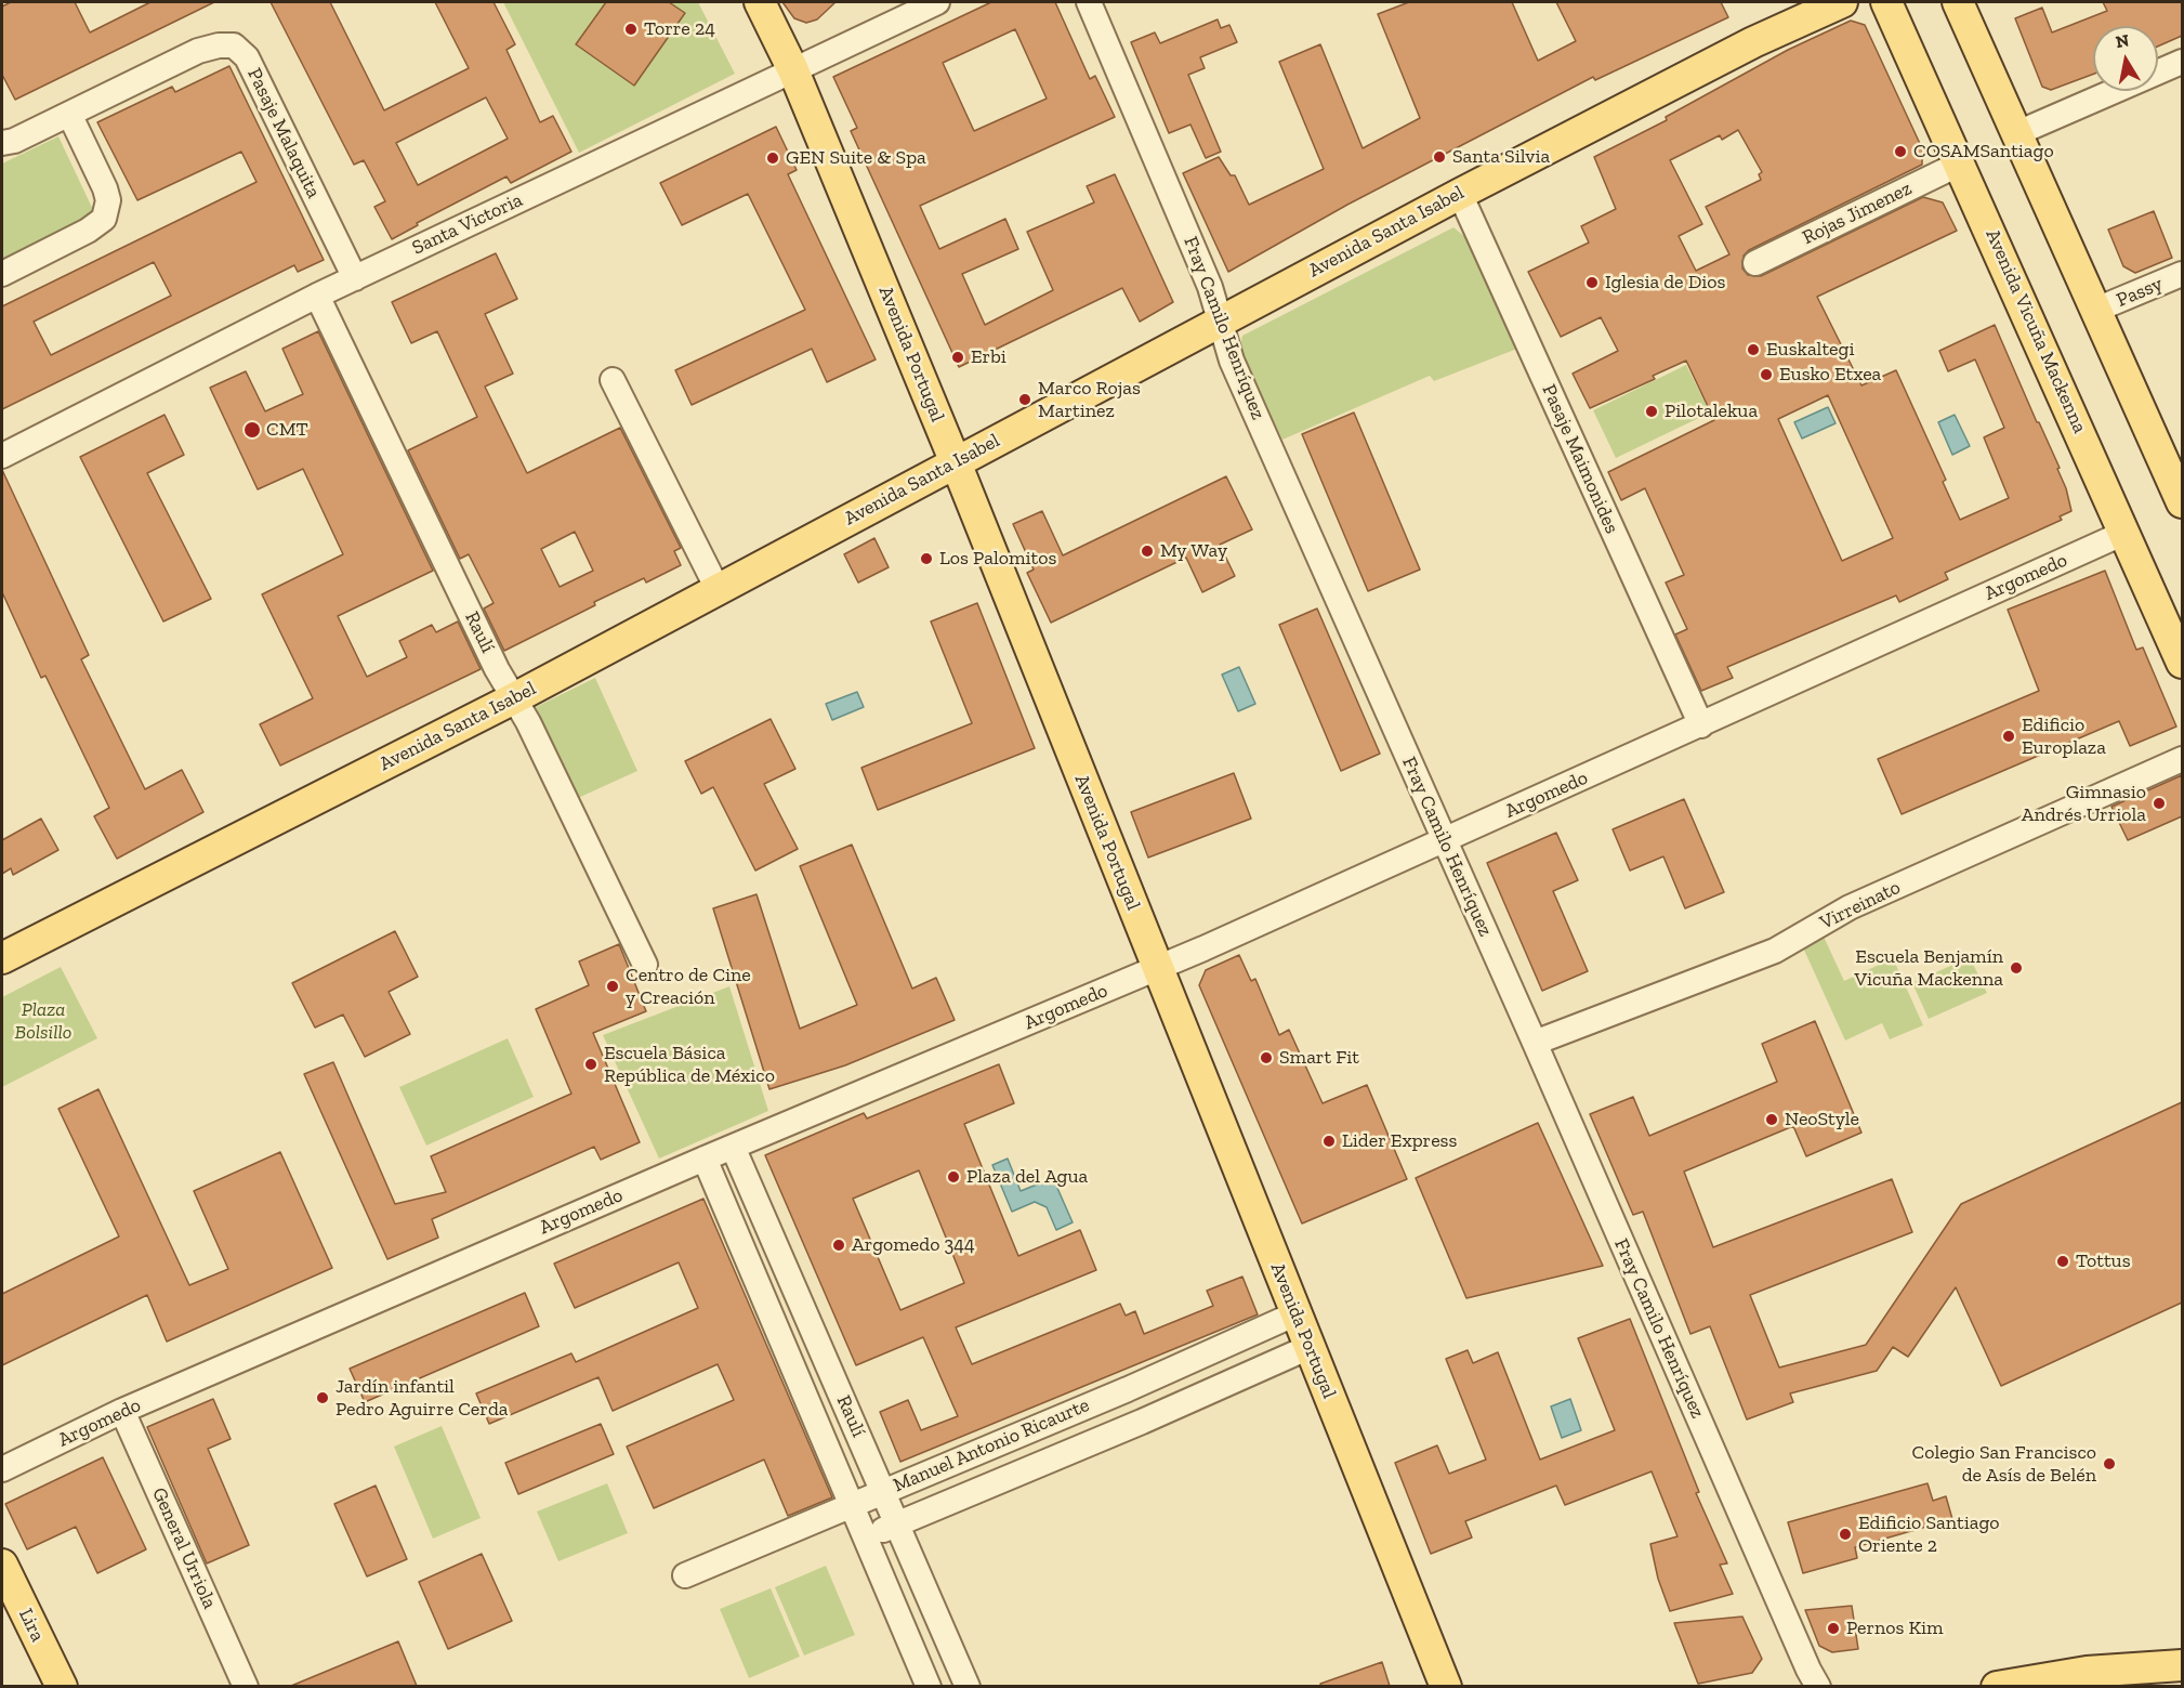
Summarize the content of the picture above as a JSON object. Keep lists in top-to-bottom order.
{
  "streets": {
    "main road": [
      "Avenida Santa Isabel",
      "Avenida Vicuña Mackenna",
      "Avenida Portugal",
      "Lira"
    ],
    "street": [
      "Pasaje Malaquita",
      "Rojas Jimenez",
      "Santa Victoria",
      "Passy",
      "Fray Camilo Henríquez",
      "Pasaje Maimonides",
      "Argomedo",
      "Raulí",
      "Virreinato",
      "Manuel Antonio Ricaurte",
      "General Urriola"
    ]
  },
  "crossings": [
    ["Pasaje Malaquita", "Santa Victoria"],
    ["Rojas Jimenez", "Avenida Vicuña Mackenna"],
    ["Santa Victoria", "Avenida Portugal"],
    ["Santa Victoria", "Raulí"],
    ["Avenida Santa Isabel", "Fray Camilo Henríquez"],
    ["Avenida Santa Isabel", "Avenida Portugal"],
    ["Avenida Santa Isabel", "Pasaje Maimonides"],
    ["Avenida Santa Isabel", "Raulí"],
    ["Fray Camilo Henríquez", "Argomedo"],
    ["Fray Camilo Henríquez", "Virreinato"],
    ["Avenida Vicuña Mackenna", "Argomedo"],
    ["Avenida Portugal", "Argomedo"],
    ["Avenida Portugal", "Manuel Antonio Ricaurte"],
    ["Pasaje Maimonides", "Argomedo"],
    ["Argomedo", "Raulí"],
    ["Argomedo", "General Urriola"],
    ["Raulí", "Manuel Antonio Ricaurte"]
  ],
  "parks": ["Plaza Bolsillo"],
  "places": [
    "Torre 24",
    "COSAMSantiago",
    "Santa Silvia",
    "GEN Suite & Spa",
    "Iglesia de Dios",
    "Euskaltegi",
    "Erbi",
    "Eusko Etxea",
    "Marco Rojas Martinez",
    "Pilotalekua",
    "CMT",
    "My Way",
    "Los Palomitos",
    "Edificio Europlaza",
    "Gimnasio Andrés Urriola",
    "Escuela Benjamín Vicuña Mackenna",
    "Centro de Cine y Creación",
    "Smart Fit",
    "Escuela Básica República de México",
    "NeoStyle",
    "Lider Express",
    "Plaza del Agua",
    "Argomedo 344",
    "Tottus",
    "Jardín infantil Pedro Aguirre Cerda",
    "Colegio San Francisco de Asís de Belén",
    "Edificio Santiago Oriente 2",
    "Pernos Kim"
  ],
  "north": "top"
}
